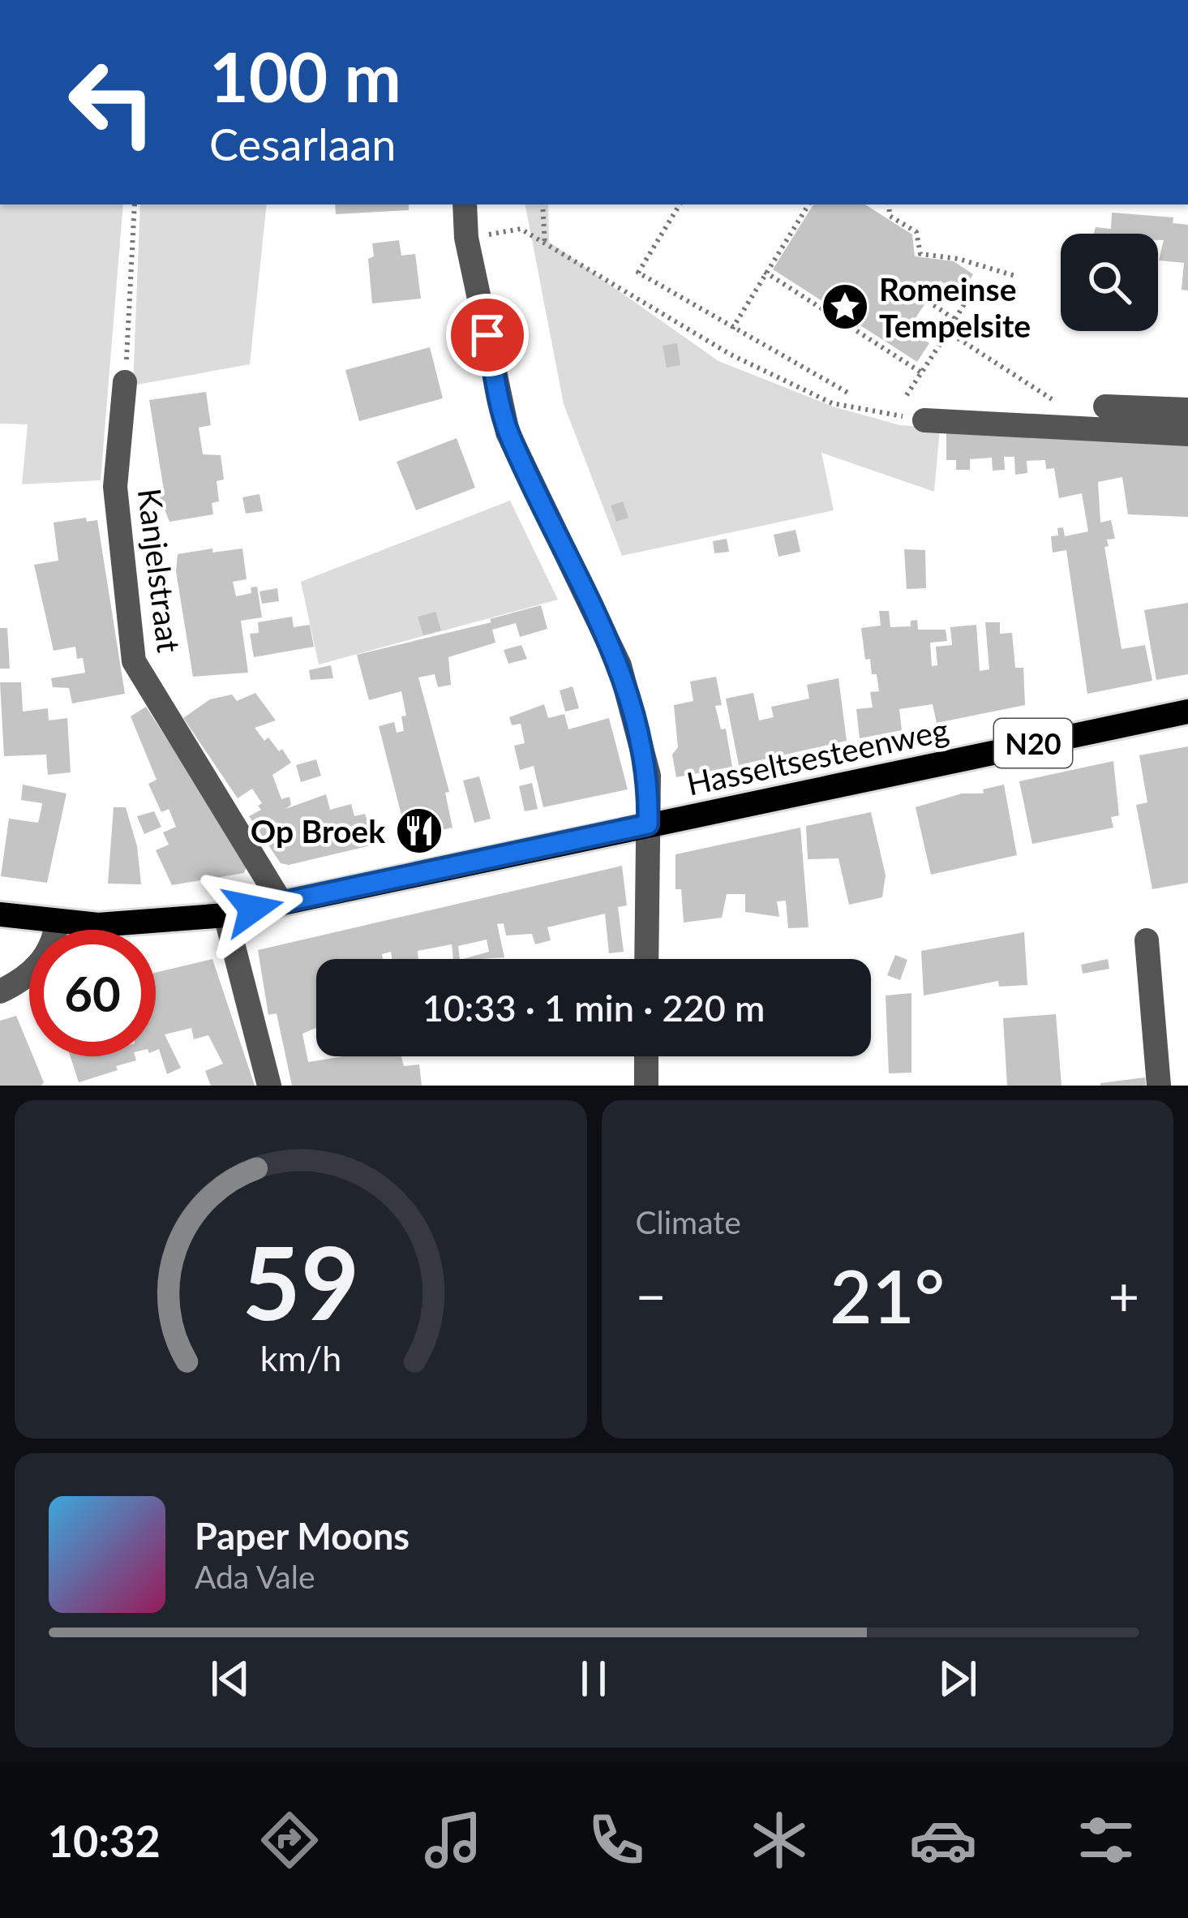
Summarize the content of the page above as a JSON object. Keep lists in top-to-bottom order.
{
  "streets": {
    "main road": ["N20", "Hasseltsesteenweg"],
    "street": ["Kanjelstraat"]
  },
  "crossings": [
    ["Kanjelstraat", "Hasseltsesteenweg"]
  ],
  "places": {
    "place": ["Romeinse Tempelsite"],
    "restaurant": ["Op Broek"]
  },
  "page": {
    "turn": ["100 m", "Cesarlaan"],
    "limit": "60",
    "trip": "10:33 · 1 min · 220 m",
    "tile": "Climate",
    "heat": ["−", "21°", "+"],
    "song": ["Paper Moons", "Ada Vale"],
    "tabs": "10:32",
    "gauge": ["59", "km/h"]
  }
}
